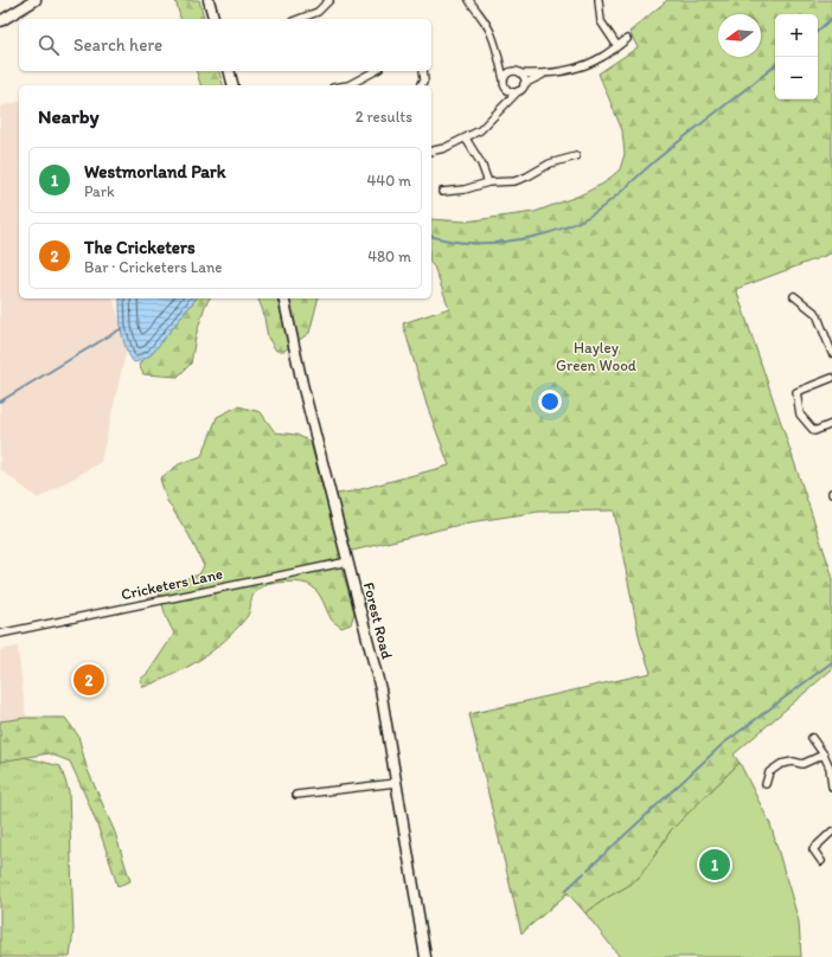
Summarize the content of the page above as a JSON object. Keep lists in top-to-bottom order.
{
  "streets": {
    "main road": ["Forest Road"],
    "street": ["Cricketers Lane"]
  },
  "crossings": [
    ["Cricketers Lane", "Forest Road"]
  ],
  "parks": ["Hayley Green Wood"],
  "north": "left",
  "page": {
    "map_buttons": ["+", "−"],
    "search": "Search here",
    "heading": ["Nearby", "2 results"],
    "list": [
      {
        "mark": "1",
        "name": "Westmorland Park",
        "note": "Park",
        "value": "440 m"
      },
      {
        "mark": "2",
        "name": "The Cricketers",
        "note": "Bar · Cricketers Lane",
        "value": "480 m"
      }
    ],
    "pins": ["2", "1"]
  }
}
